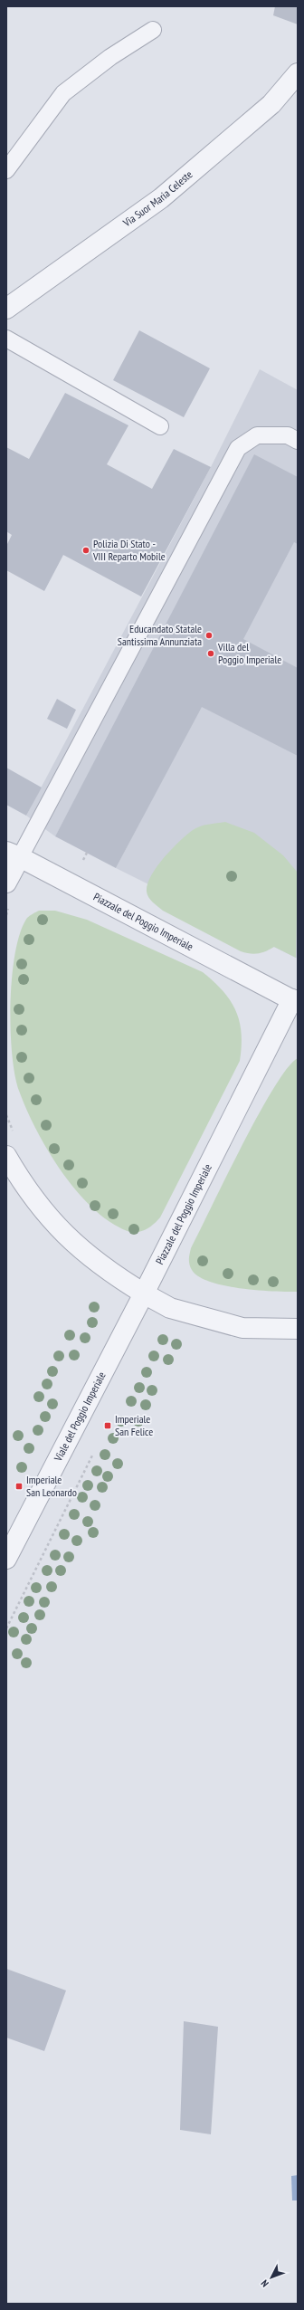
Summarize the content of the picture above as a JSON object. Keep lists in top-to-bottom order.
{
  "streets": {
    "street": ["Via Suor Maria Celeste", "Piazzale del Poggio Imperiale", "Viale del Poggio Imperiale"]
  },
  "crossings": [
    ["Piazzale del Poggio Imperiale", "Viale del Poggio Imperiale"]
  ],
  "places": {
    "other": ["Polizia Di Stato - VIII Reparto Mobile", "Educandato Statale Santissima Annunziata", "Villa del Poggio Imperiale"],
    "transit": ["Imperiale San Felice", "Imperiale San Leonardo"]
  },
  "north": "bottom left"
}
